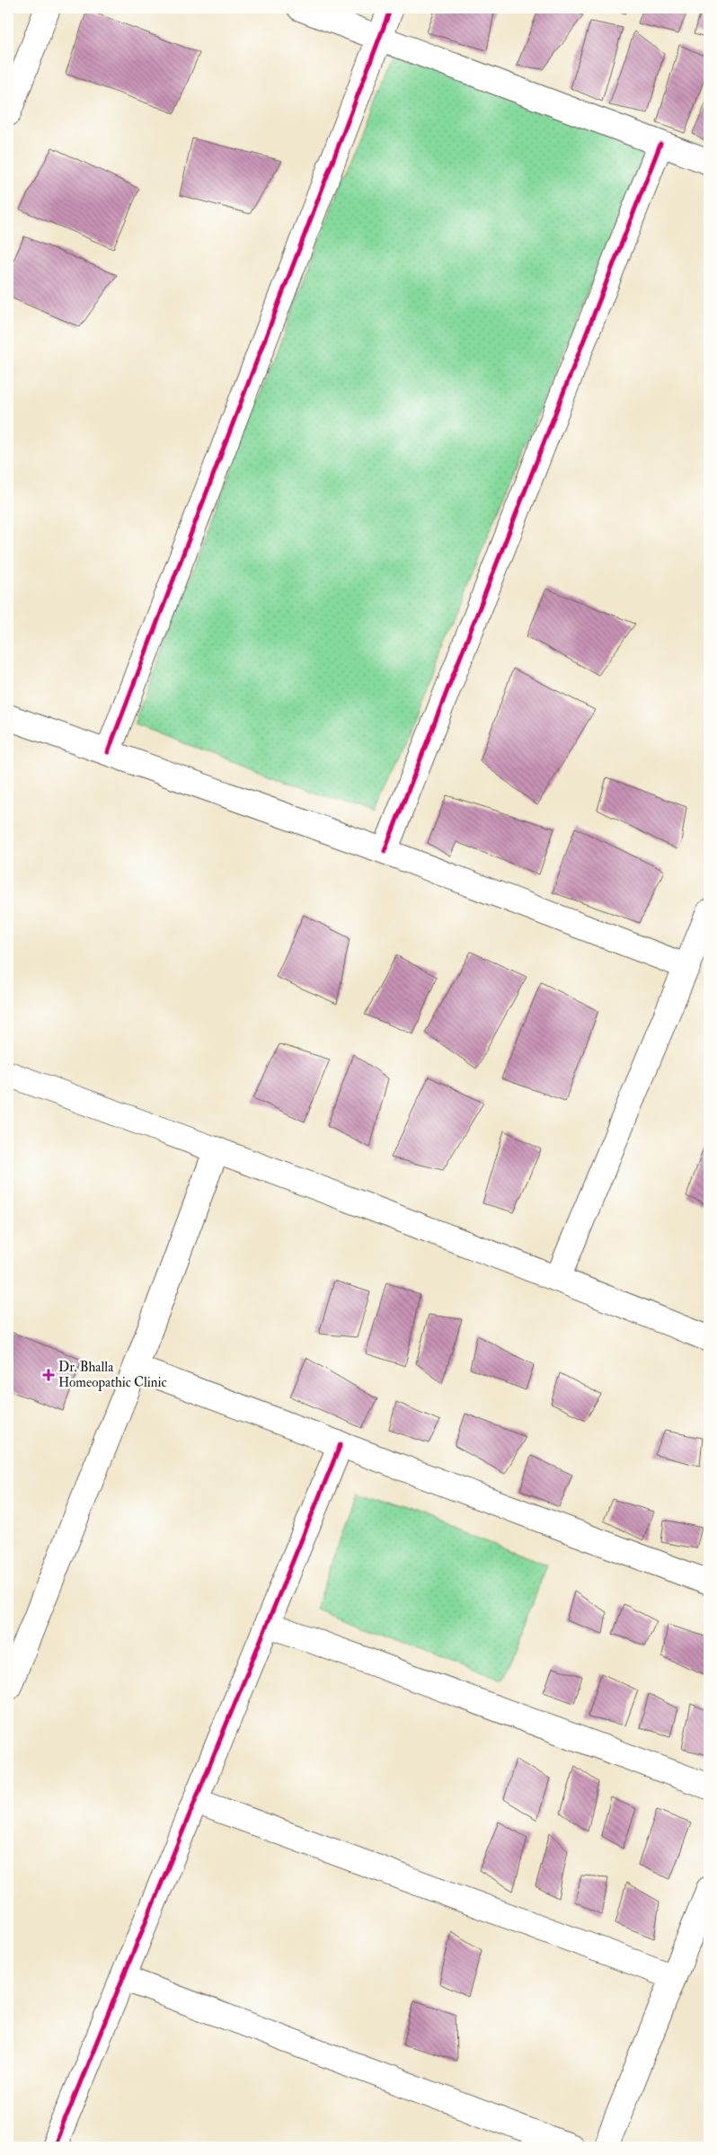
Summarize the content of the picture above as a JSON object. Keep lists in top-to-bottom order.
{
  "places": {
    "health": ["Dr. Bhalla Homeopathic Clinic"]
  }
}
